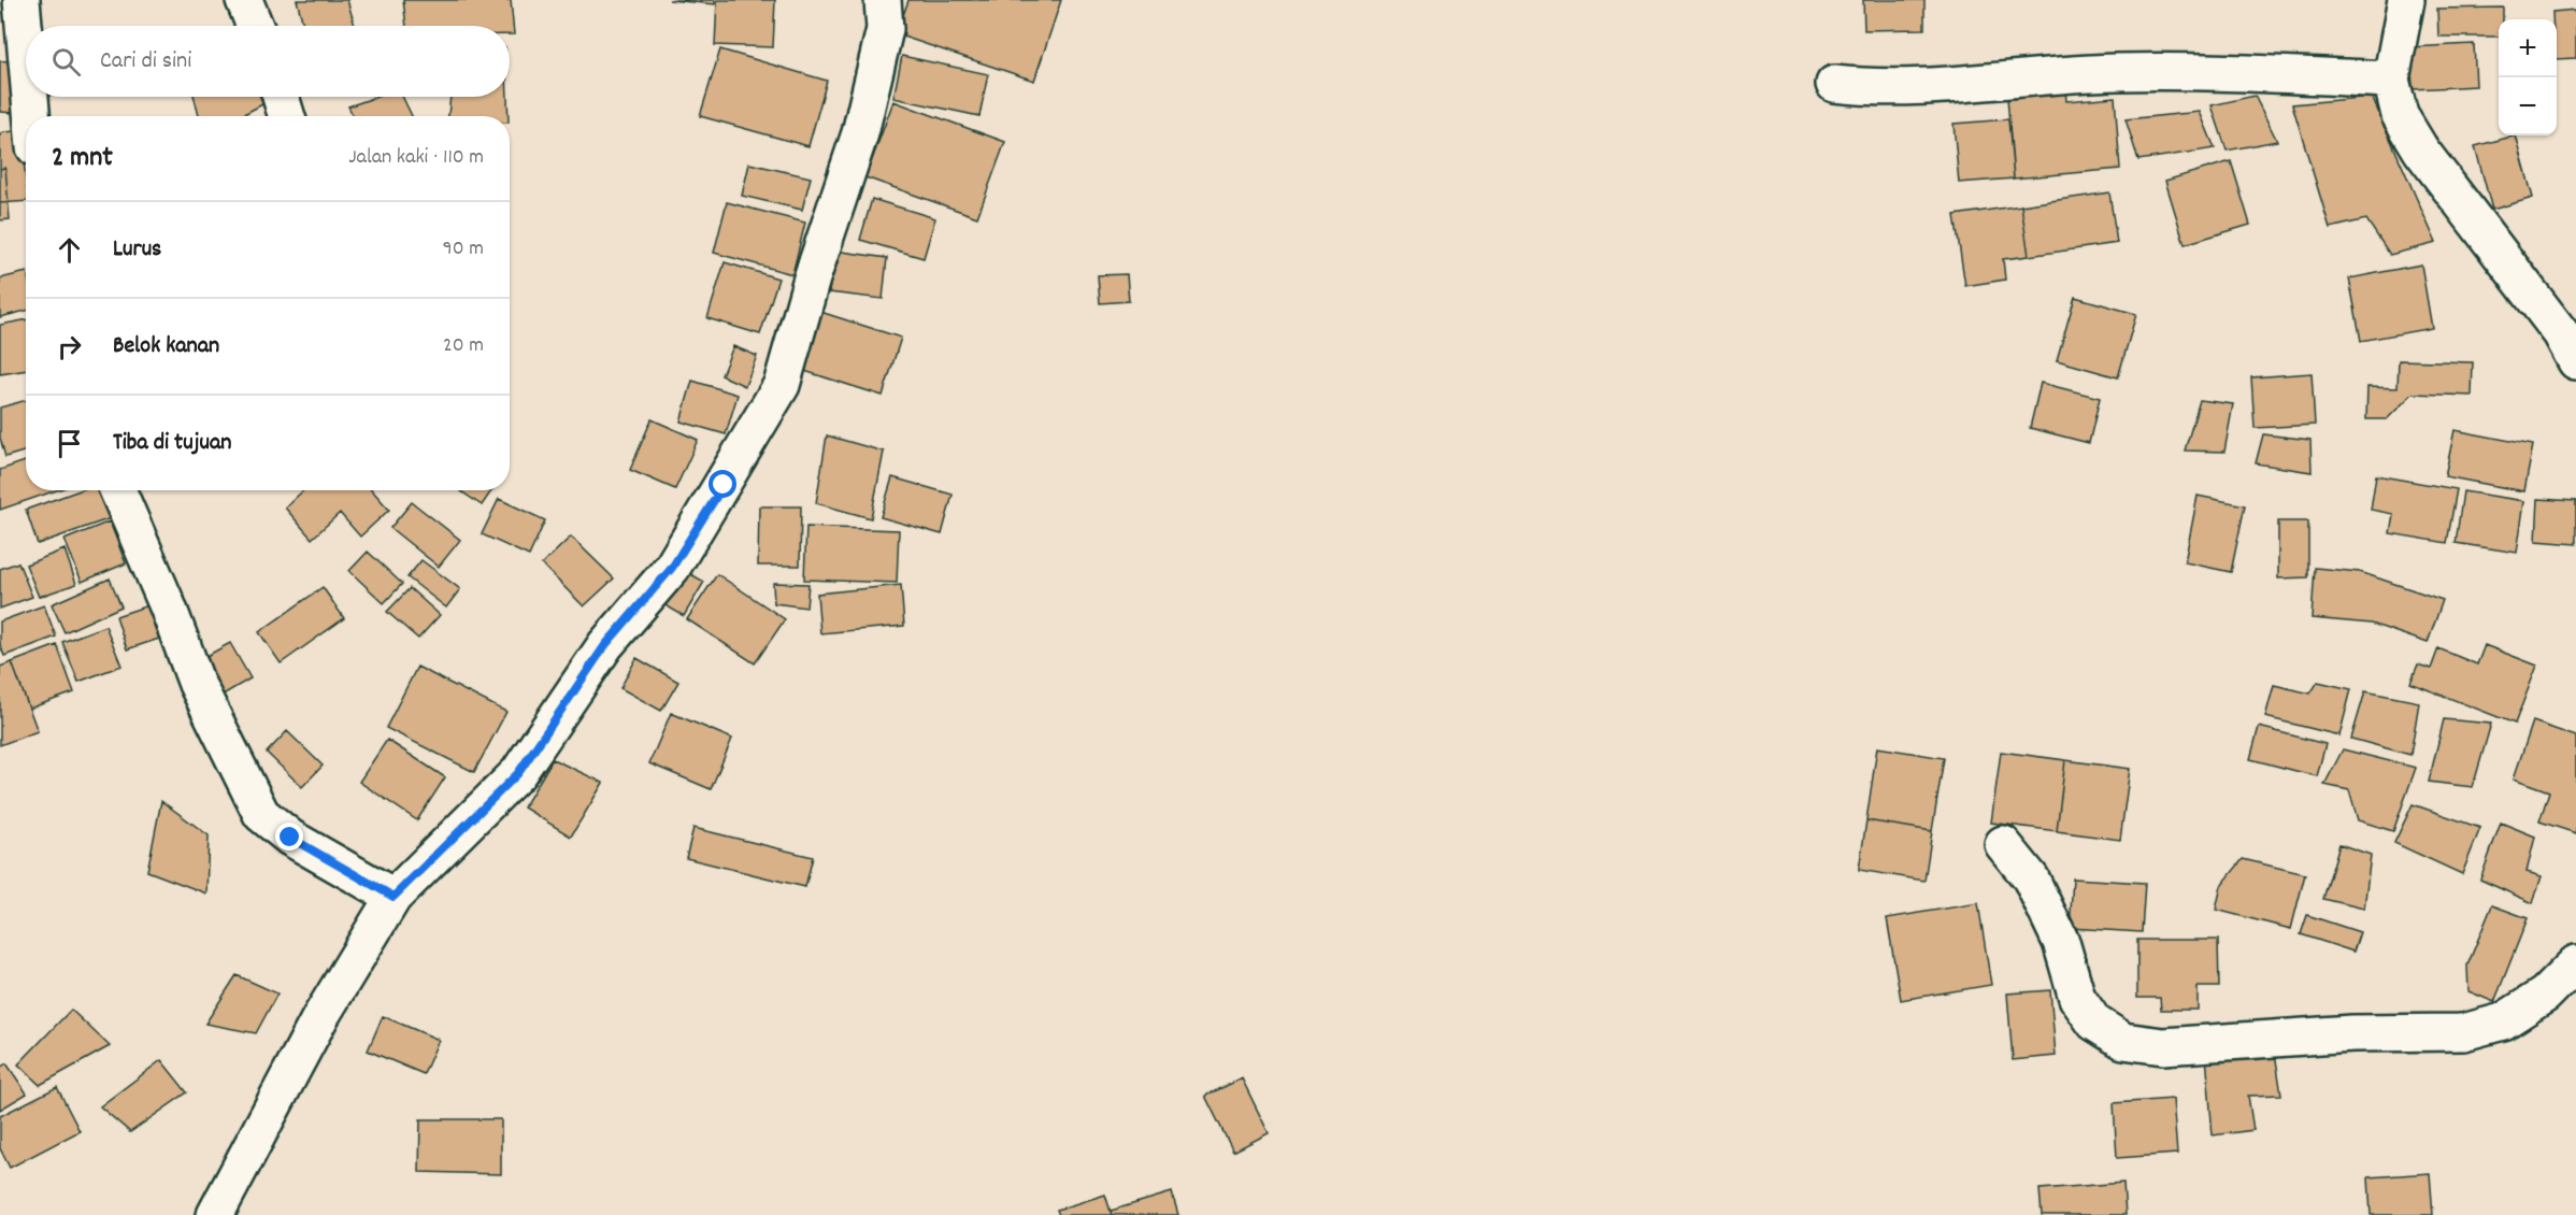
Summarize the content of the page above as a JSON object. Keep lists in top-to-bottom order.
{
  "page": {
    "map_buttons": ["+", "−"],
    "search": "Cari di sini",
    "heading": ["2 mnt", "Jalan kaki · 110 m"],
    "list": [
      ["Lurus", "90 m"],
      ["Belok kanan", "20 m"],
      "Tiba di tujuan"
    ]
  }
}
